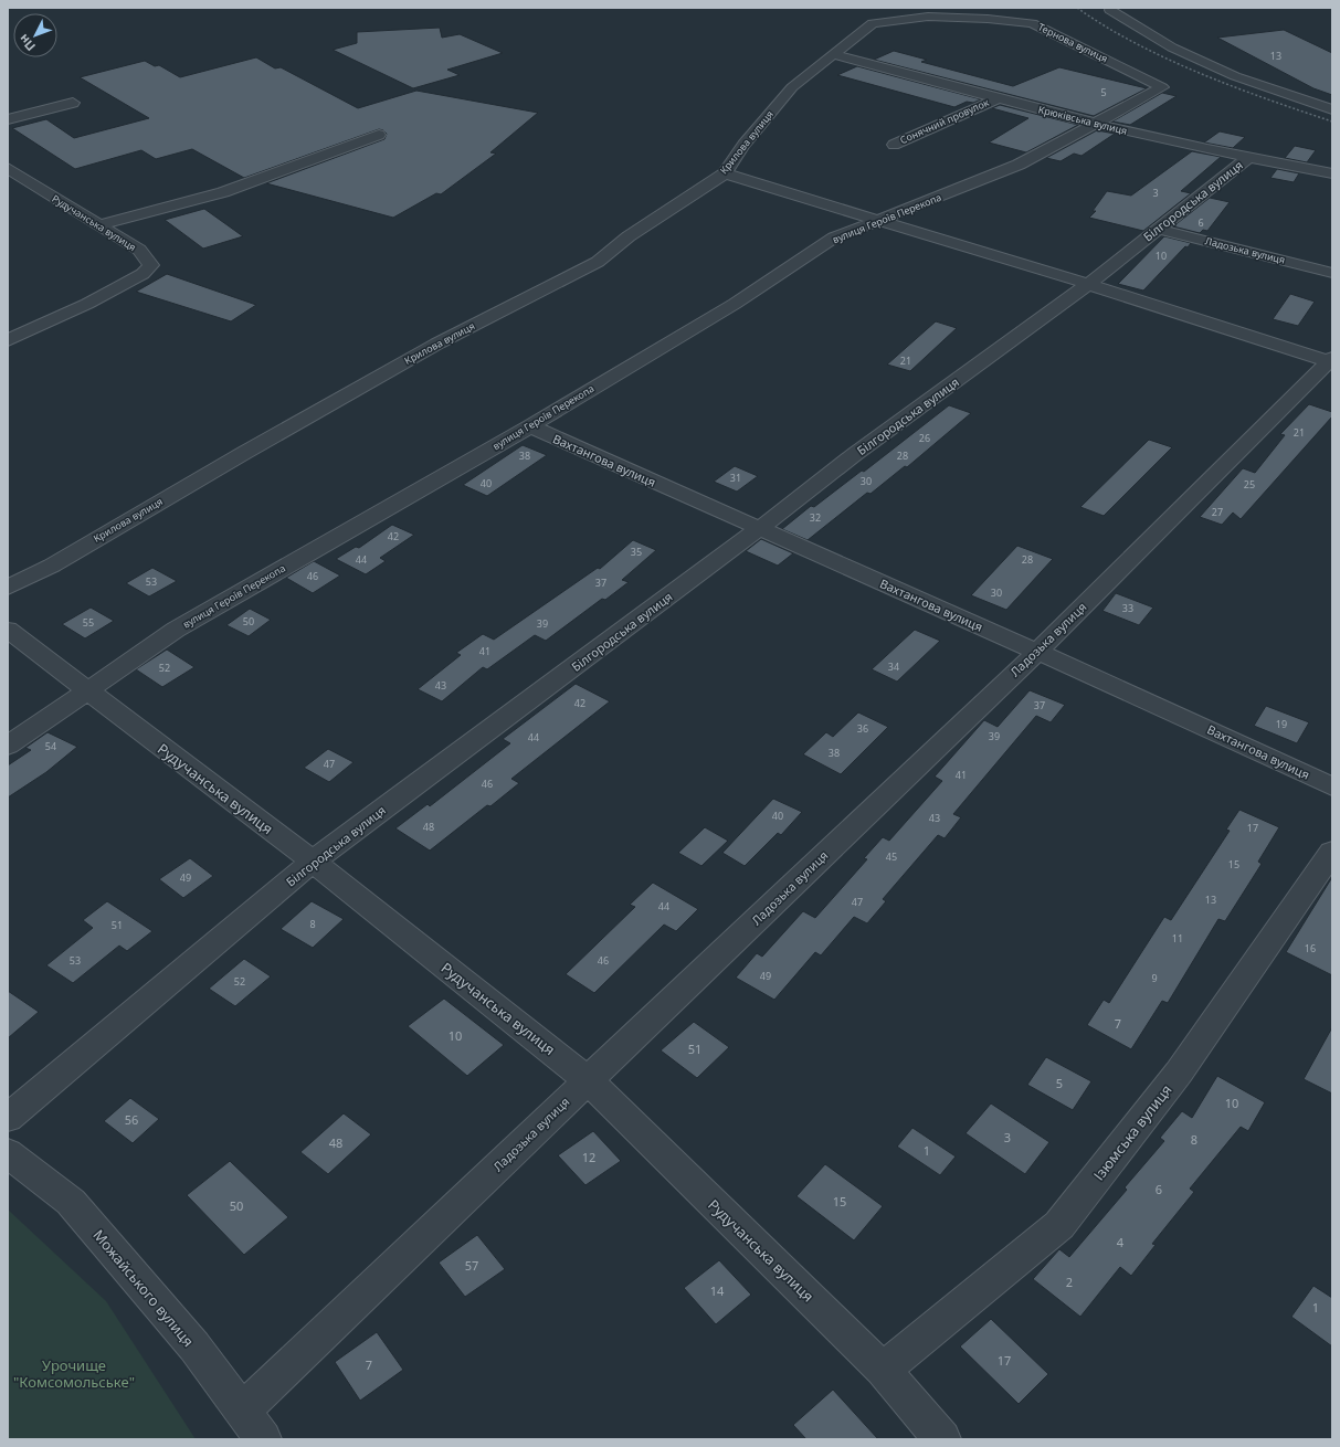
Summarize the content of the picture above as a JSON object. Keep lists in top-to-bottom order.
{
  "streets": {
    "street": [
      "Тернова вулиця",
      "Крюківська вулиця",
      "Сонячний провулок",
      "Крилова вулиця",
      "Білгородська вулиця",
      "вулиця Героїв Перекопа",
      "Рудучанська вулиця",
      "Ладозька вулиця",
      "Вахтангова вулиця",
      "Ізюмська вулиця",
      "Можайського вулиця"
    ]
  },
  "crossings": [
    ["Тернова вулиця", "Крюківська вулиця"],
    ["Тернова вулиця", "Крилова вулиця"],
    ["Тернова вулиця", "вулиця Героїв Перекопа"],
    ["Крюківська вулиця", "Сонячний провулок"],
    ["Крюківська вулиця", "Крилова вулиця"],
    ["Крюківська вулиця", "Білгородська вулиця"],
    ["Крюківська вулиця", "вулиця Героїв Перекопа"],
    ["Білгородська вулиця", "Рудучанська вулиця"],
    ["Білгородська вулиця", "Ладозька вулиця"],
    ["Білгородська вулиця", "Вахтангова вулиця"],
    ["вулиця Героїв Перекопа", "Рудучанська вулиця"],
    ["вулиця Героїв Перекопа", "Вахтангова вулиця"],
    ["Рудучанська вулиця", "Ладозька вулиця"],
    ["Рудучанська вулиця", "Ізюмська вулиця"],
    ["Ладозька вулиця", "Вахтангова вулиця"],
    ["Ладозька вулиця", "Можайського вулиця"]
  ],
  "parks": ["Урочище \"Комсомольське\""],
  "house_numbers": [
    "13",
    "5",
    "3",
    "6",
    "10",
    "21",
    "21",
    "26",
    "38",
    "28",
    "31",
    "30",
    "40",
    "25",
    "27",
    "32",
    "42",
    "35",
    "44",
    "28",
    "46",
    "53",
    "37",
    "30",
    "33",
    "50",
    "55",
    "39",
    "41",
    "34",
    "52",
    "43",
    "42",
    "37",
    "19",
    "36",
    "39",
    "44",
    "54",
    "38",
    "47",
    "41",
    "46",
    "40",
    "43",
    "48",
    "17",
    "45",
    "15",
    "49",
    "13",
    "47",
    "44",
    "8",
    "51",
    "11",
    "16",
    "53",
    "46",
    "49",
    "9",
    "52",
    "7",
    "10",
    "51",
    "5",
    "10",
    "56",
    "3",
    "8",
    "48",
    "1",
    "12",
    "6",
    "15",
    "50",
    "4",
    "57",
    "2",
    "14",
    "1",
    "17",
    "7"
  ],
  "north": "bottom left"
}
